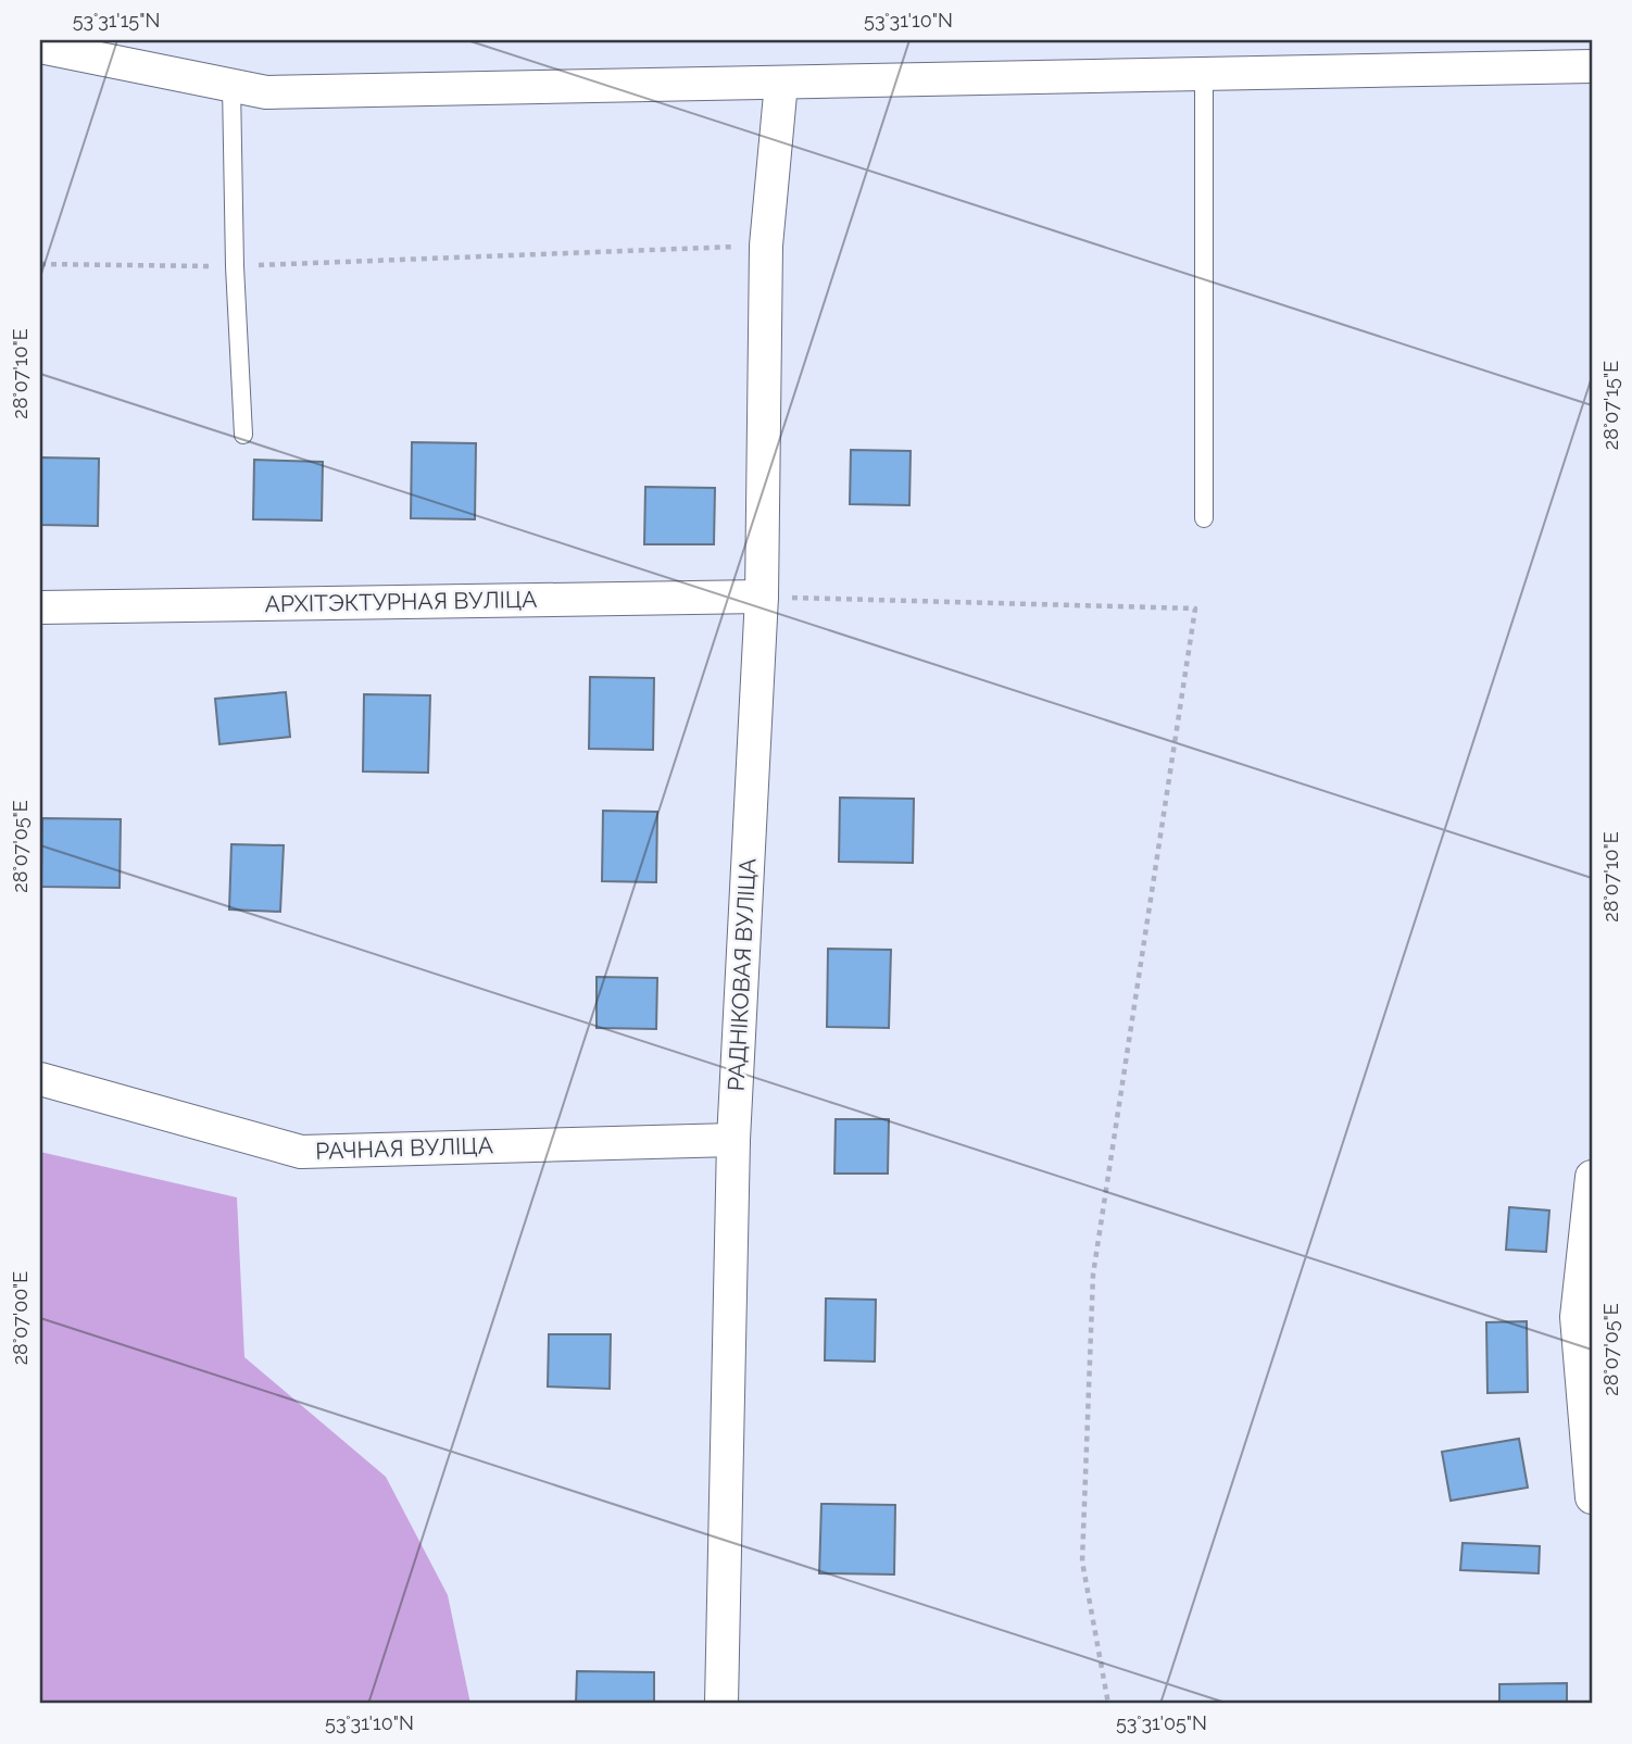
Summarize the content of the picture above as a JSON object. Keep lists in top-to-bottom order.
{
  "streets": {
    "street": ["АРХІТЭКТУРНАЯ ВУЛІЦА", "РАДНІКОВАЯ ВУЛІЦА", "РАЧНАЯ ВУЛІЦА"]
  },
  "crossings": [
    ["АРХІТЭКТУРНАЯ ВУЛІЦА", "РАДНІКОВАЯ ВУЛІЦА"],
    ["РАДНІКОВАЯ ВУЛІЦА", "РАЧНАЯ ВУЛІЦА"]
  ],
  "coordinates": [
    "53°31'15\"N",
    "53°31'10\"N",
    "28°07'10\"E",
    "28°07'15\"E",
    "28°07'05\"E",
    "28°07'00\"E",
    "53°31'05\"N"
  ]
}
